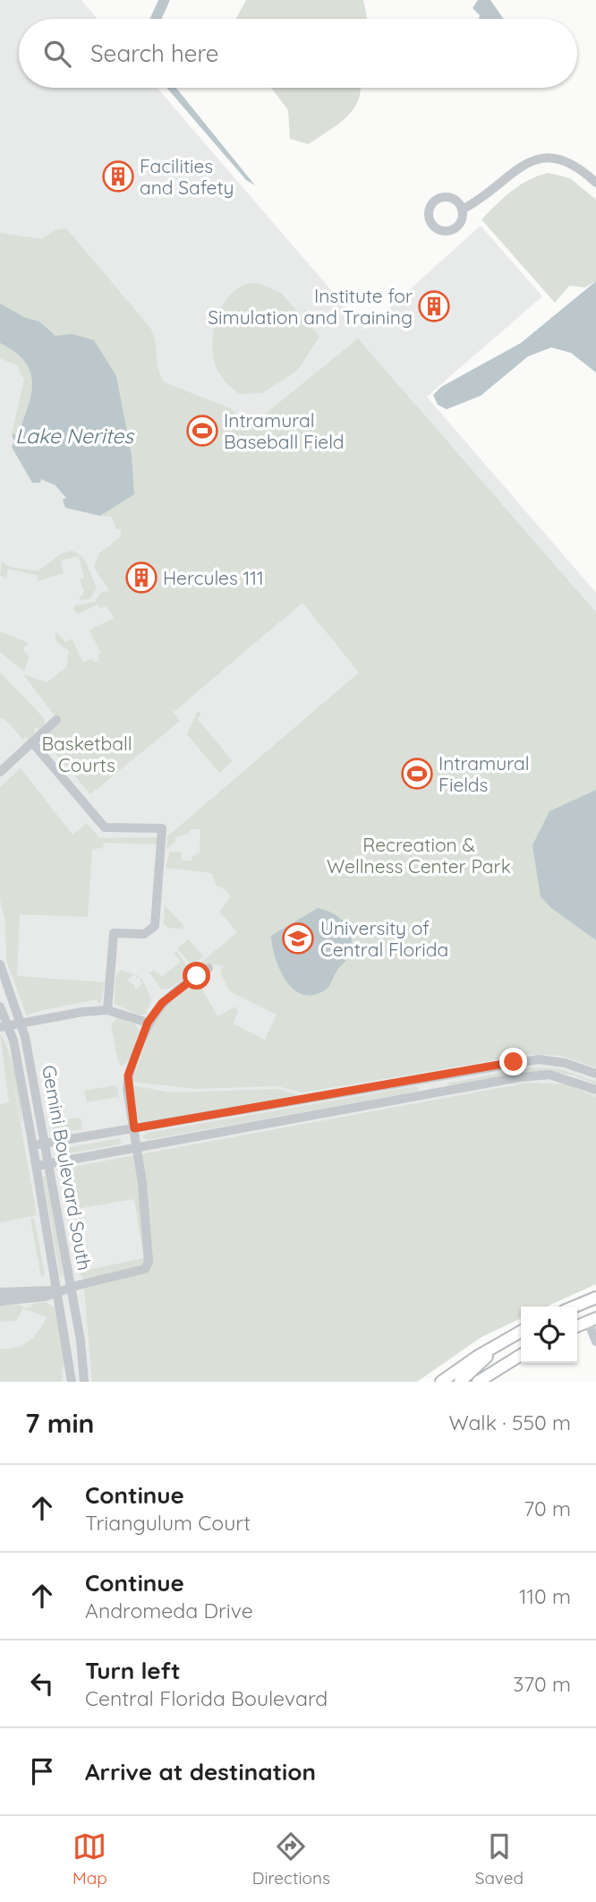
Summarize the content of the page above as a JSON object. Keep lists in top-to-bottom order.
{
  "streets": {
    "street": ["Gemini Boulevard South"]
  },
  "water": ["Lake Nerites"],
  "parks": ["Basketball Courts", "Recreation & Wellness Center Park"],
  "places": {
    "building": ["Facilities and Safety", "Institute for Simulation and Training", "Hercules 111"],
    "sports": ["Intramural Baseball Field", "Intramural Fields"],
    "school or university": ["University of Central Florida"]
  },
  "page": {
    "search": "Search here",
    "heading": ["7 min", "Walk · 550 m"],
    "list": [
      ["Continue", "Triangulum Court", "70 m"],
      ["Continue", "Andromeda Drive", "110 m"],
      ["Turn left", "Central Florida Boulevard", "370 m"],
      "Arrive at destination"
    ],
    "nav": ["Map", "Directions", "Saved"]
  }
}
